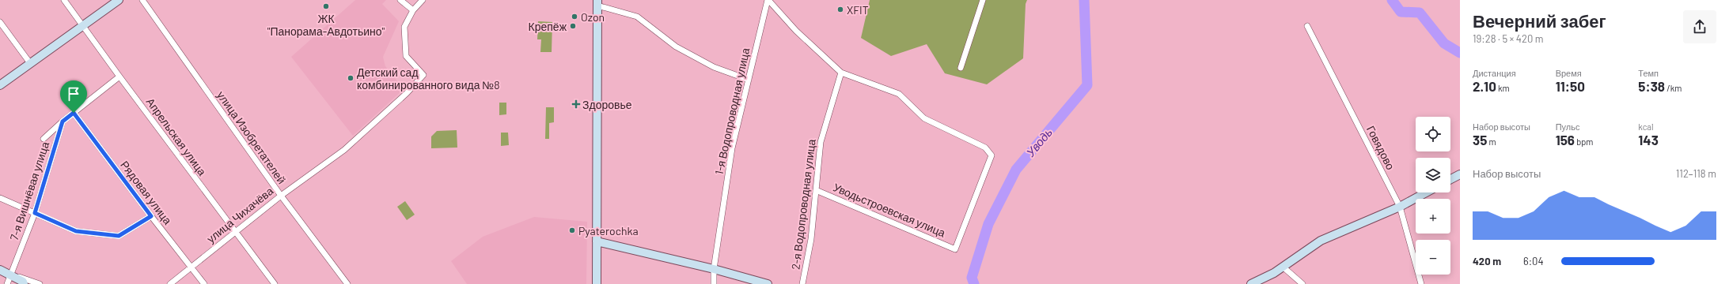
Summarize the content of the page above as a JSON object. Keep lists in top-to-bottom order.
{
  "streets": {
    "street": [
      "1-я Водопроводная улица",
      "Апрельская улица",
      "улица Изобретателей",
      "Говядово",
      "7-я Вишнёвая улица",
      "Рядовая улица",
      "2-я Водопроводная улица",
      "Уводьстроевская улица",
      "улица Чихачёва"
    ]
  },
  "crossings": [
    ["Апрельская улица", "улица Чихачёва"],
    ["улица Изобретателей", "улица Чихачёва"],
    ["Рядовая улица", "улица Чихачёва"],
    ["2-я Водопроводная улица", "Уводьстроевская улица"]
  ],
  "water": ["Уводь"],
  "places": {
    "other": [
      "ЖК \"Панорама-Авдотьино\"",
      "XFIT",
      "Ozon",
      "Крепёж",
      "Детский сад комбинированного вида №8",
      "Pyaterochka"
    ],
    "health": ["Здоровье"]
  },
  "page": {
    "heading": ["Вечерний забег", "19:28 · 5 × 420 m"],
    "stats": [
      ["Дистанция", "2.10 km"],
      ["Время", "11:50"],
      ["Темп", "5:38 /km"],
      ["Набор высоты", "35 m"],
      ["Пульс", "156 bpm"],
      ["kcal", "143"]
    ],
    "map_buttons": ["+", "−"],
    "chart": ["Набор высоты", "112–118 m"],
    "list": [
      {
        "name": "420 m",
        "note": "6:04"
      }
    ]
  }
}
